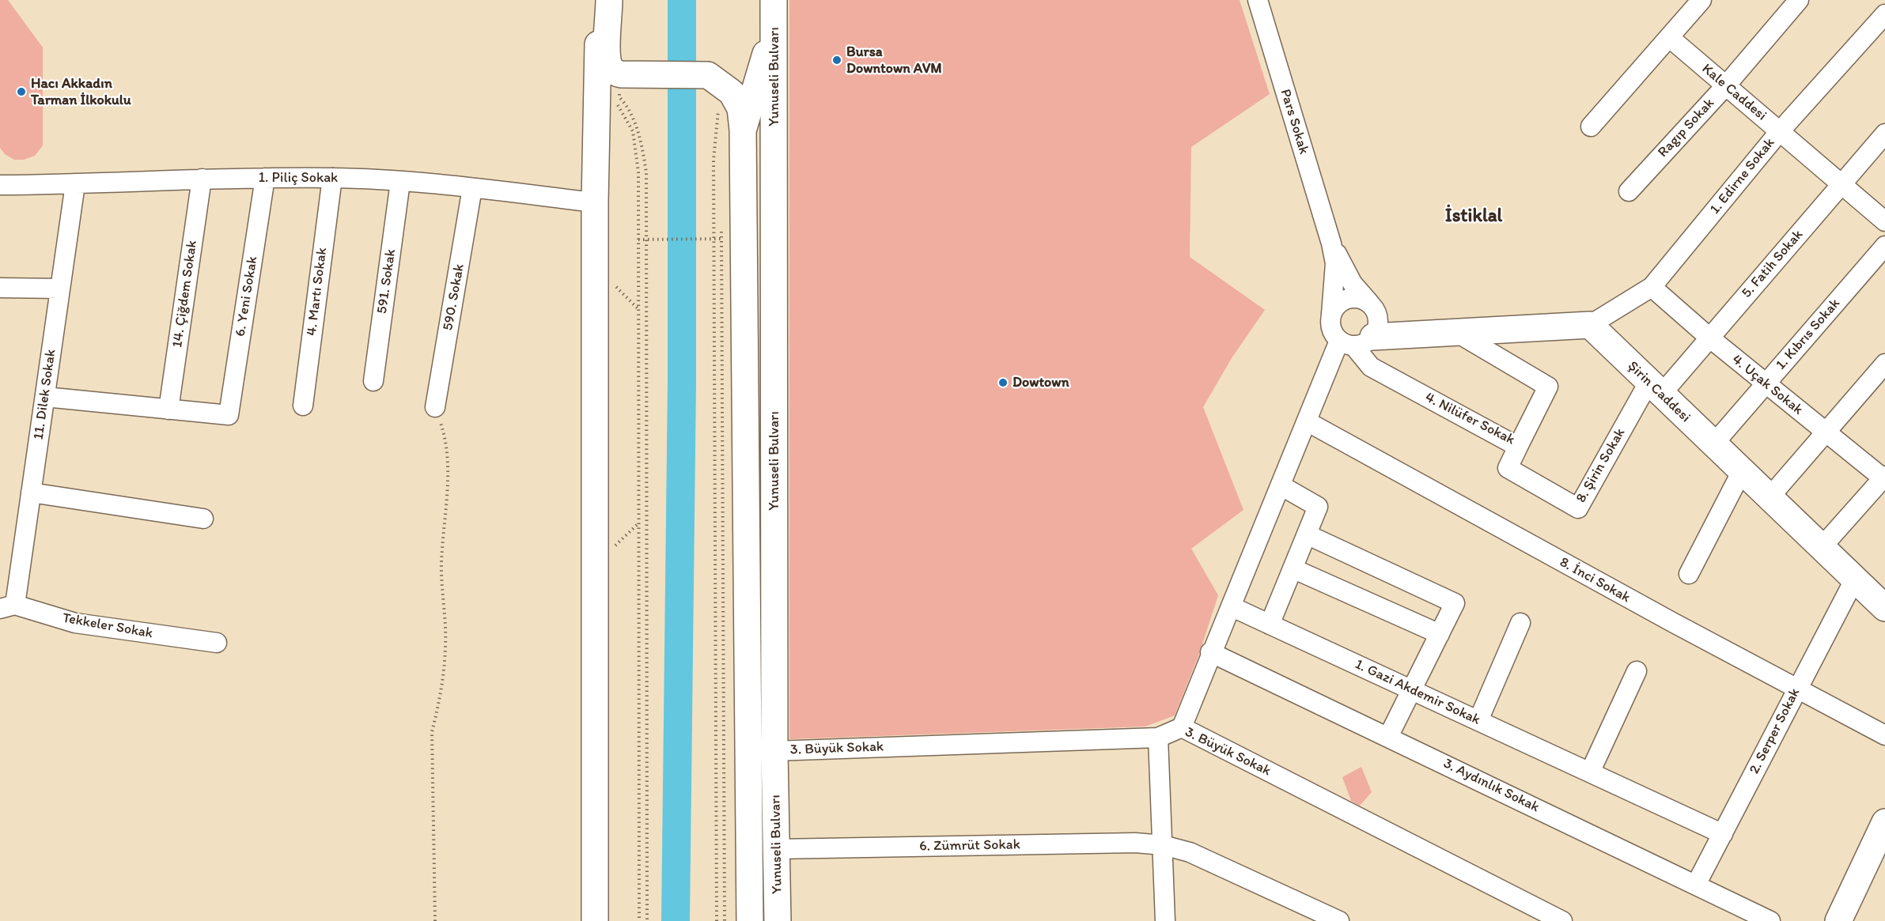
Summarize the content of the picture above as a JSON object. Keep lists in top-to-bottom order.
{
  "streets": {
    "main road": ["Yunuseli Bulvarı", "Şirin Caddesi"],
    "street": [
      "Kale Caddesi",
      "Pars Sokak",
      "Ragıp Sokak",
      "1. Edirne Sokak",
      "1. Piliç Sokak",
      "5. Fatih Sokak",
      "591. Sokak",
      "4. Martı Sokak",
      "14. Çiğdem Sokak",
      "6. Yeni Sokak",
      "590. Sokak",
      "1. Kıbrıs Sokak",
      "4. Uçak Sokak",
      "11. Dilek Sokak",
      "4. Nilüfer Sokak",
      "8. Şirin Sokak",
      "8. İnci Sokak",
      "Tekkeler Sokak",
      "1. Gazi Akdemir Sokak",
      "2. Serper Sokak",
      "3. Büyük Sokak",
      "3. Aydınlık Sokak",
      "6. Zümrüt Sokak"
    ]
  },
  "crossings": [
    ["Yunuseli Bulvarı", "3. Büyük Sokak"],
    ["Yunuseli Bulvarı", "6. Zümrüt Sokak"],
    ["Kale Caddesi", "Ragıp Sokak"],
    ["Kale Caddesi", "1. Edirne Sokak"],
    ["Kale Caddesi", "5. Fatih Sokak"],
    ["1. Edirne Sokak", "4. Uçak Sokak"],
    ["1. Edirne Sokak", "Şirin Caddesi"],
    ["1. Piliç Sokak", "591. Sokak"],
    ["1. Piliç Sokak", "4. Martı Sokak"],
    ["1. Piliç Sokak", "14. Çiğdem Sokak"],
    ["1. Piliç Sokak", "6. Yeni Sokak"],
    ["1. Piliç Sokak", "590. Sokak"],
    ["1. Piliç Sokak", "11. Dilek Sokak"],
    ["5. Fatih Sokak", "4. Uçak Sokak"],
    ["5. Fatih Sokak", "Şirin Caddesi"],
    ["5. Fatih Sokak", "8. Şirin Sokak"],
    ["14. Çiğdem Sokak", "6. Yeni Sokak"],
    ["1. Kıbrıs Sokak", "4. Uçak Sokak"],
    ["1. Kıbrıs Sokak", "Şirin Caddesi"],
    ["Şirin Caddesi", "8. Şirin Sokak"],
    ["Şirin Caddesi", "2. Serper Sokak"],
    ["11. Dilek Sokak", "Tekkeler Sokak"],
    ["4. Nilüfer Sokak", "8. Şirin Sokak"],
    ["8. İnci Sokak", "2. Serper Sokak"],
    ["1. Gazi Akdemir Sokak", "2. Serper Sokak"],
    ["2. Serper Sokak", "3. Aydınlık Sokak"]
  ],
  "districts": ["İstiklal"],
  "places": ["Bursa Downtown AVM", "Hacı Akkadın Tarman İlkokulu", "Dowtown"]
}
